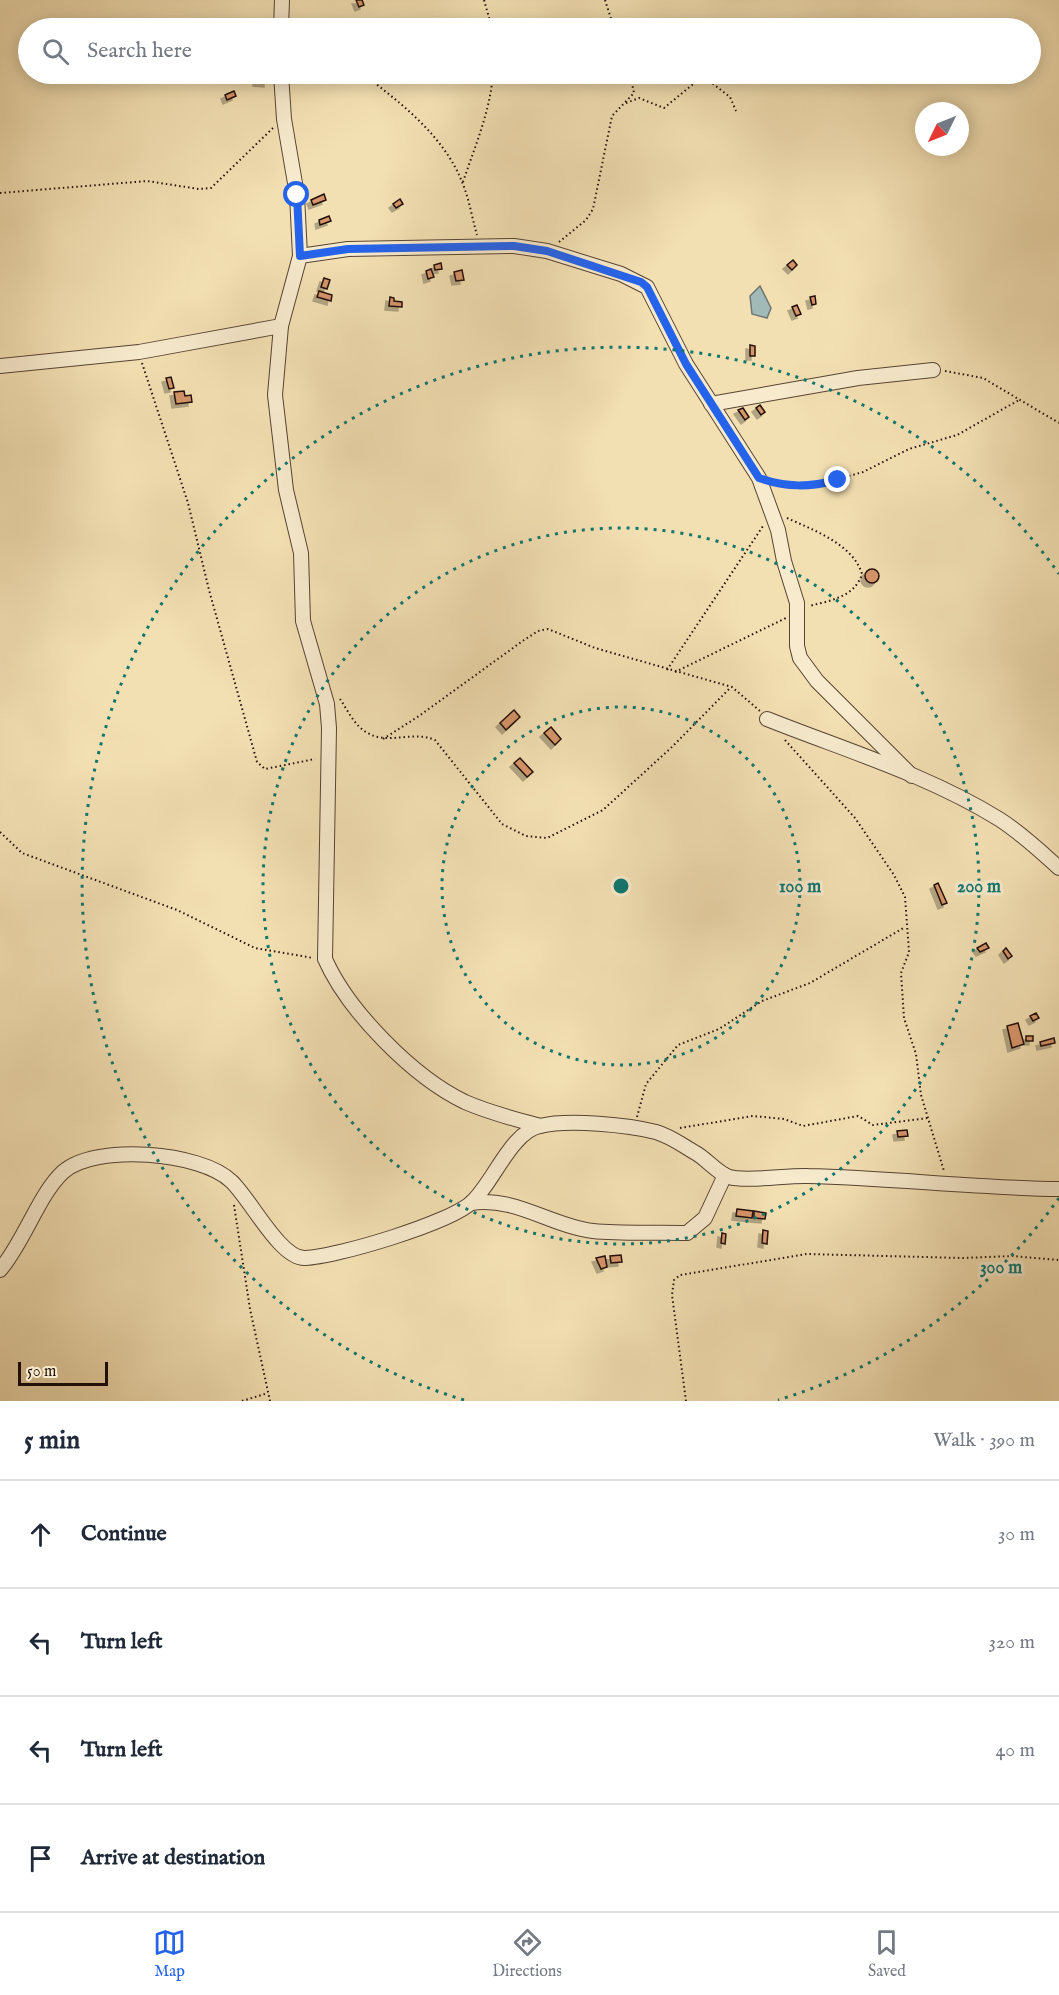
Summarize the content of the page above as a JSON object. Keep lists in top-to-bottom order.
{
  "scale_bar": "50 m",
  "north": "bottom left",
  "page": {
    "search": "Search here",
    "scale": "50 m",
    "heading": ["5 min", "Walk · 390 m"],
    "list": [
      ["Continue", "30 m"],
      ["Turn left", "320 m"],
      ["Turn left", "40 m"],
      "Arrive at destination"
    ],
    "nav": ["Map", "Directions", "Saved"]
  },
  "rings": ["100 m", "200 m", "300 m"]
}
